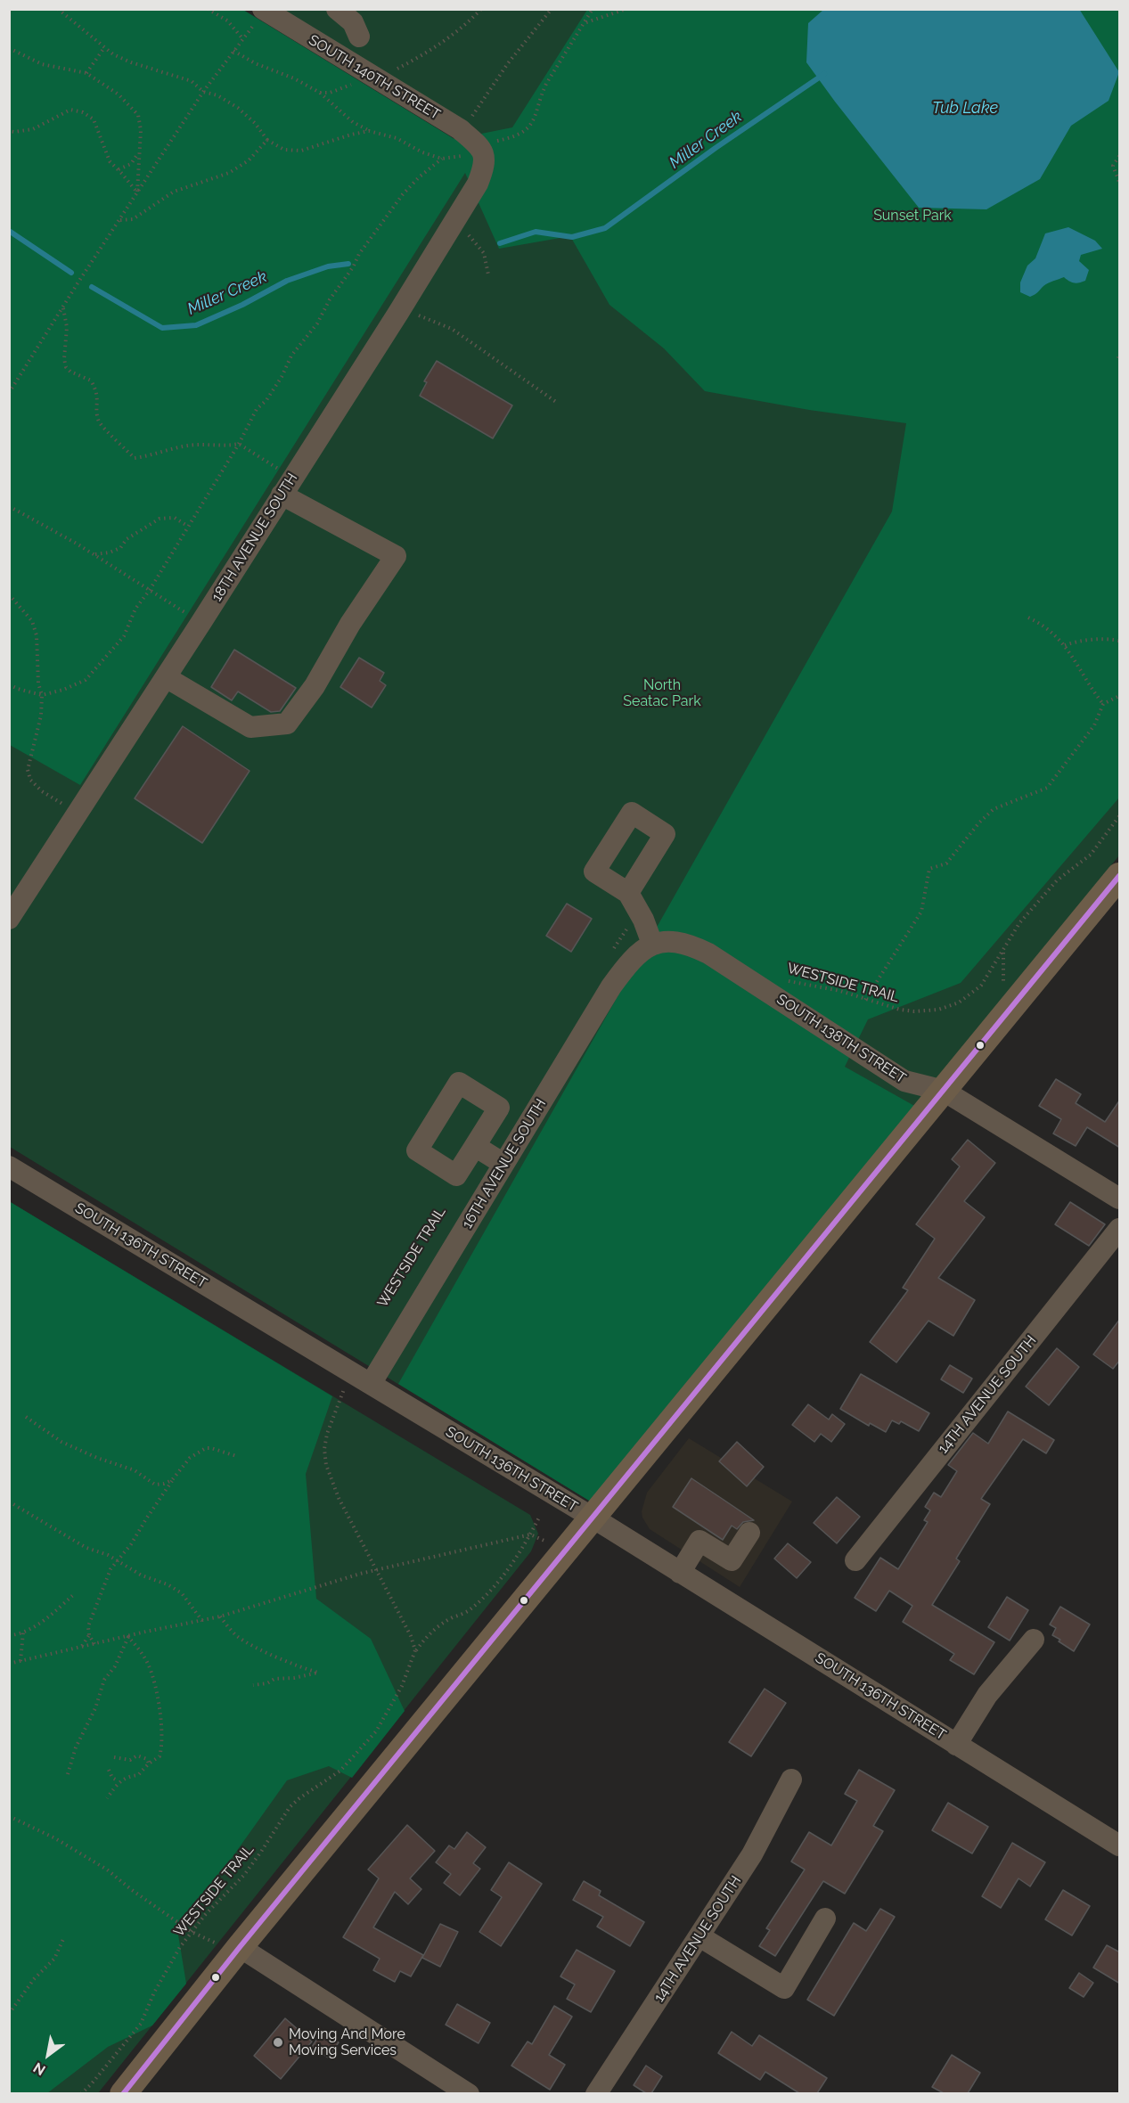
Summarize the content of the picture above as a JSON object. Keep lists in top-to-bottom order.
{
  "streets": {
    "street": [
      "SOUTH 140TH STREET",
      "18TH AVENUE SOUTH",
      "SOUTH 138TH STREET",
      "16TH AVENUE SOUTH",
      "SOUTH 136TH STREET",
      "14TH AVENUE SOUTH"
    ],
    "path": ["WESTSIDE TRAIL"]
  },
  "crossings": [
    ["SOUTH 140TH STREET", "18TH AVENUE SOUTH"],
    ["SOUTH 138TH STREET", "16TH AVENUE SOUTH"],
    ["16TH AVENUE SOUTH", "SOUTH 136TH STREET"]
  ],
  "water": ["Tub Lake", "Miller Creek"],
  "parks": ["Sunset Park", "North Seatac Park"],
  "places": ["Moving And More Moving Services"],
  "north": "bottom left"
}
